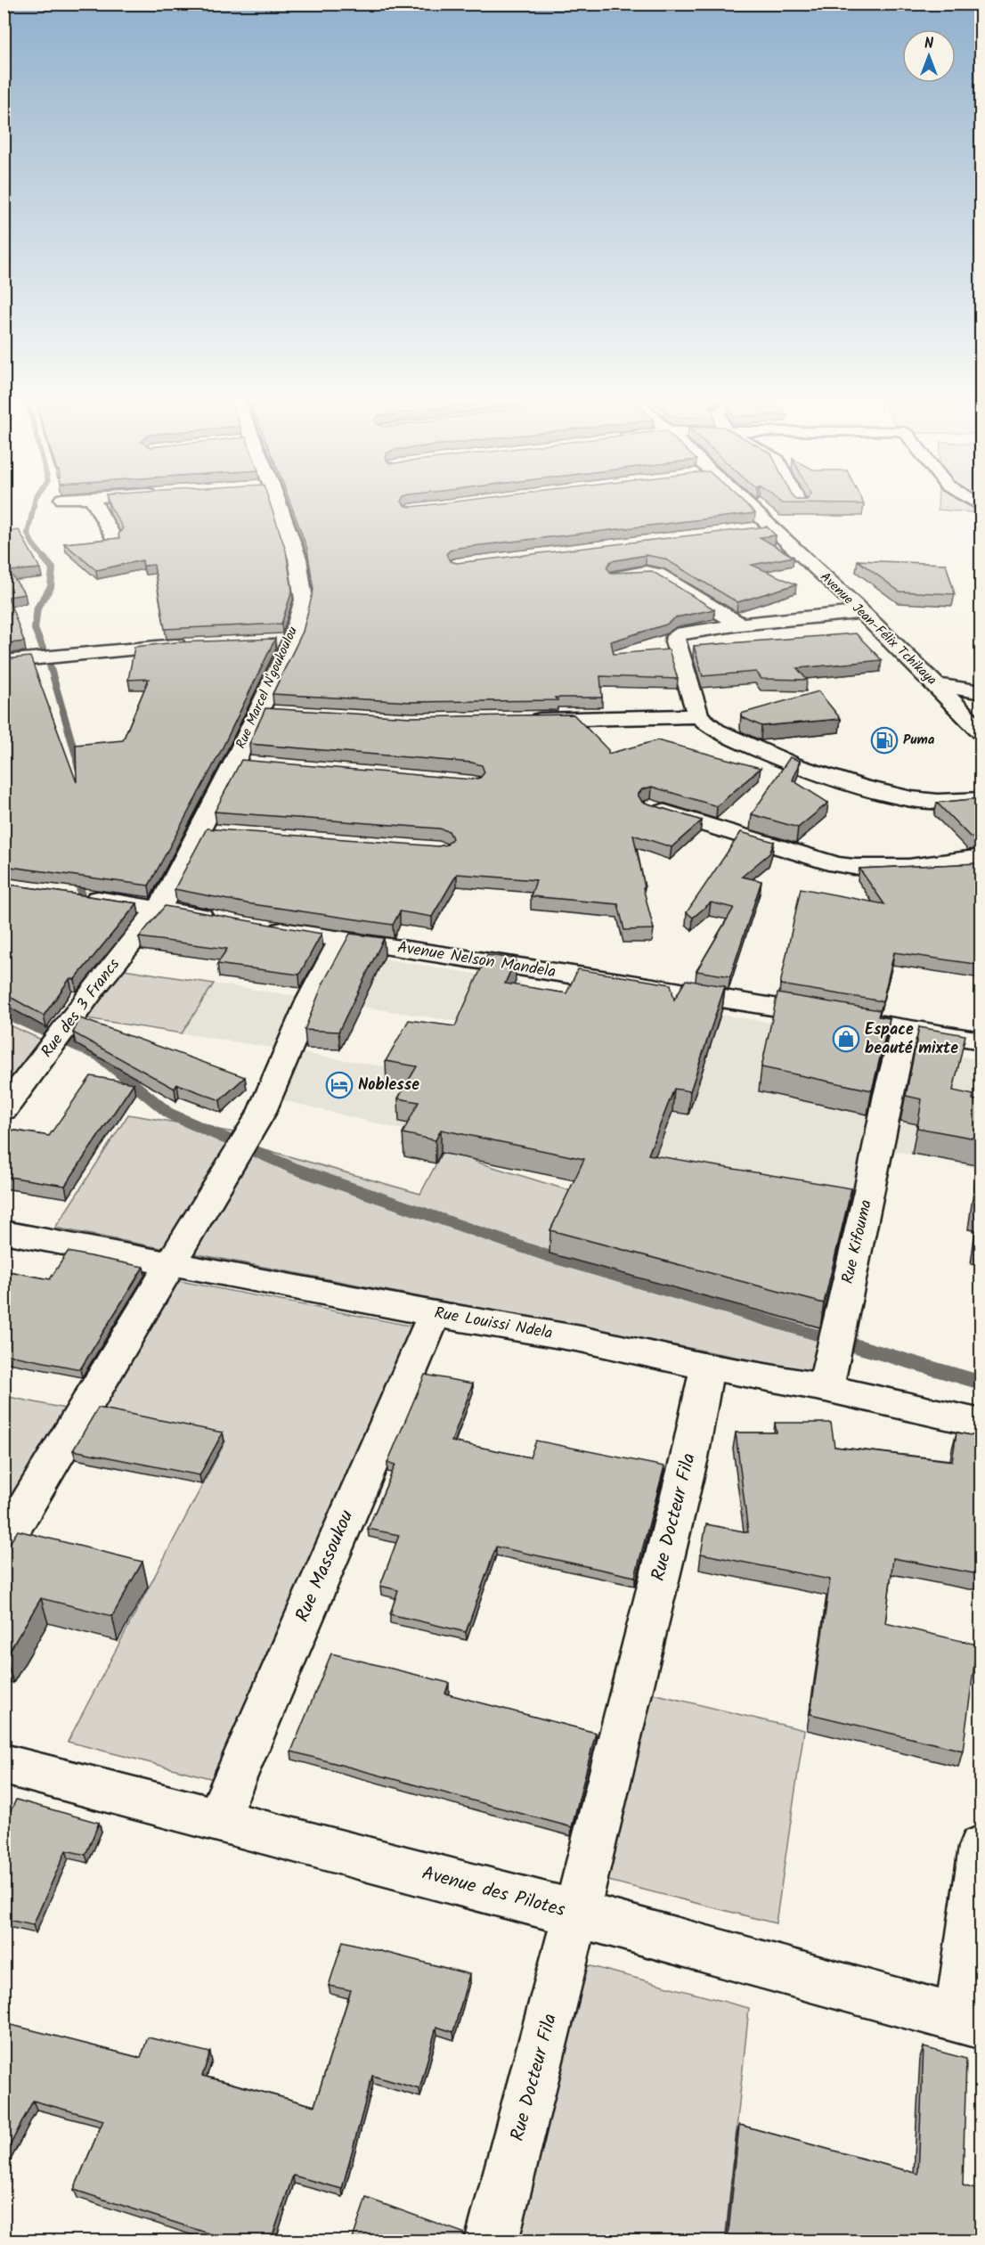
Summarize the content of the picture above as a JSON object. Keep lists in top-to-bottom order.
{
  "streets": {
    "street": [
      "Avenue Jean-Félix Tchikaya",
      "Rue Marcel N'goukoulou",
      "Avenue Nelson Mandela",
      "Rue des 3 Francs",
      "Rue Kifouma",
      "Rue Louissi Ndela",
      "Rue Docteur Fila",
      "Rue Massoukou",
      "Avenue des Pilotes"
    ]
  },
  "crossings": [
    ["Rue Marcel N'goukoulou", "Rue des 3 Francs"],
    ["Avenue Nelson Mandela", "Rue Kifouma"],
    ["Rue Kifouma", "Rue Louissi Ndela"],
    ["Rue Louissi Ndela", "Rue Docteur Fila"],
    ["Rue Louissi Ndela", "Rue Massoukou"],
    ["Rue Docteur Fila", "Avenue des Pilotes"],
    ["Rue Massoukou", "Avenue des Pilotes"]
  ],
  "places": {
    "fuel station": ["Puma"],
    "shop": ["Espace beauté mixte"],
    "hotel": ["Noblesse"]
  },
  "north": "top"
}
